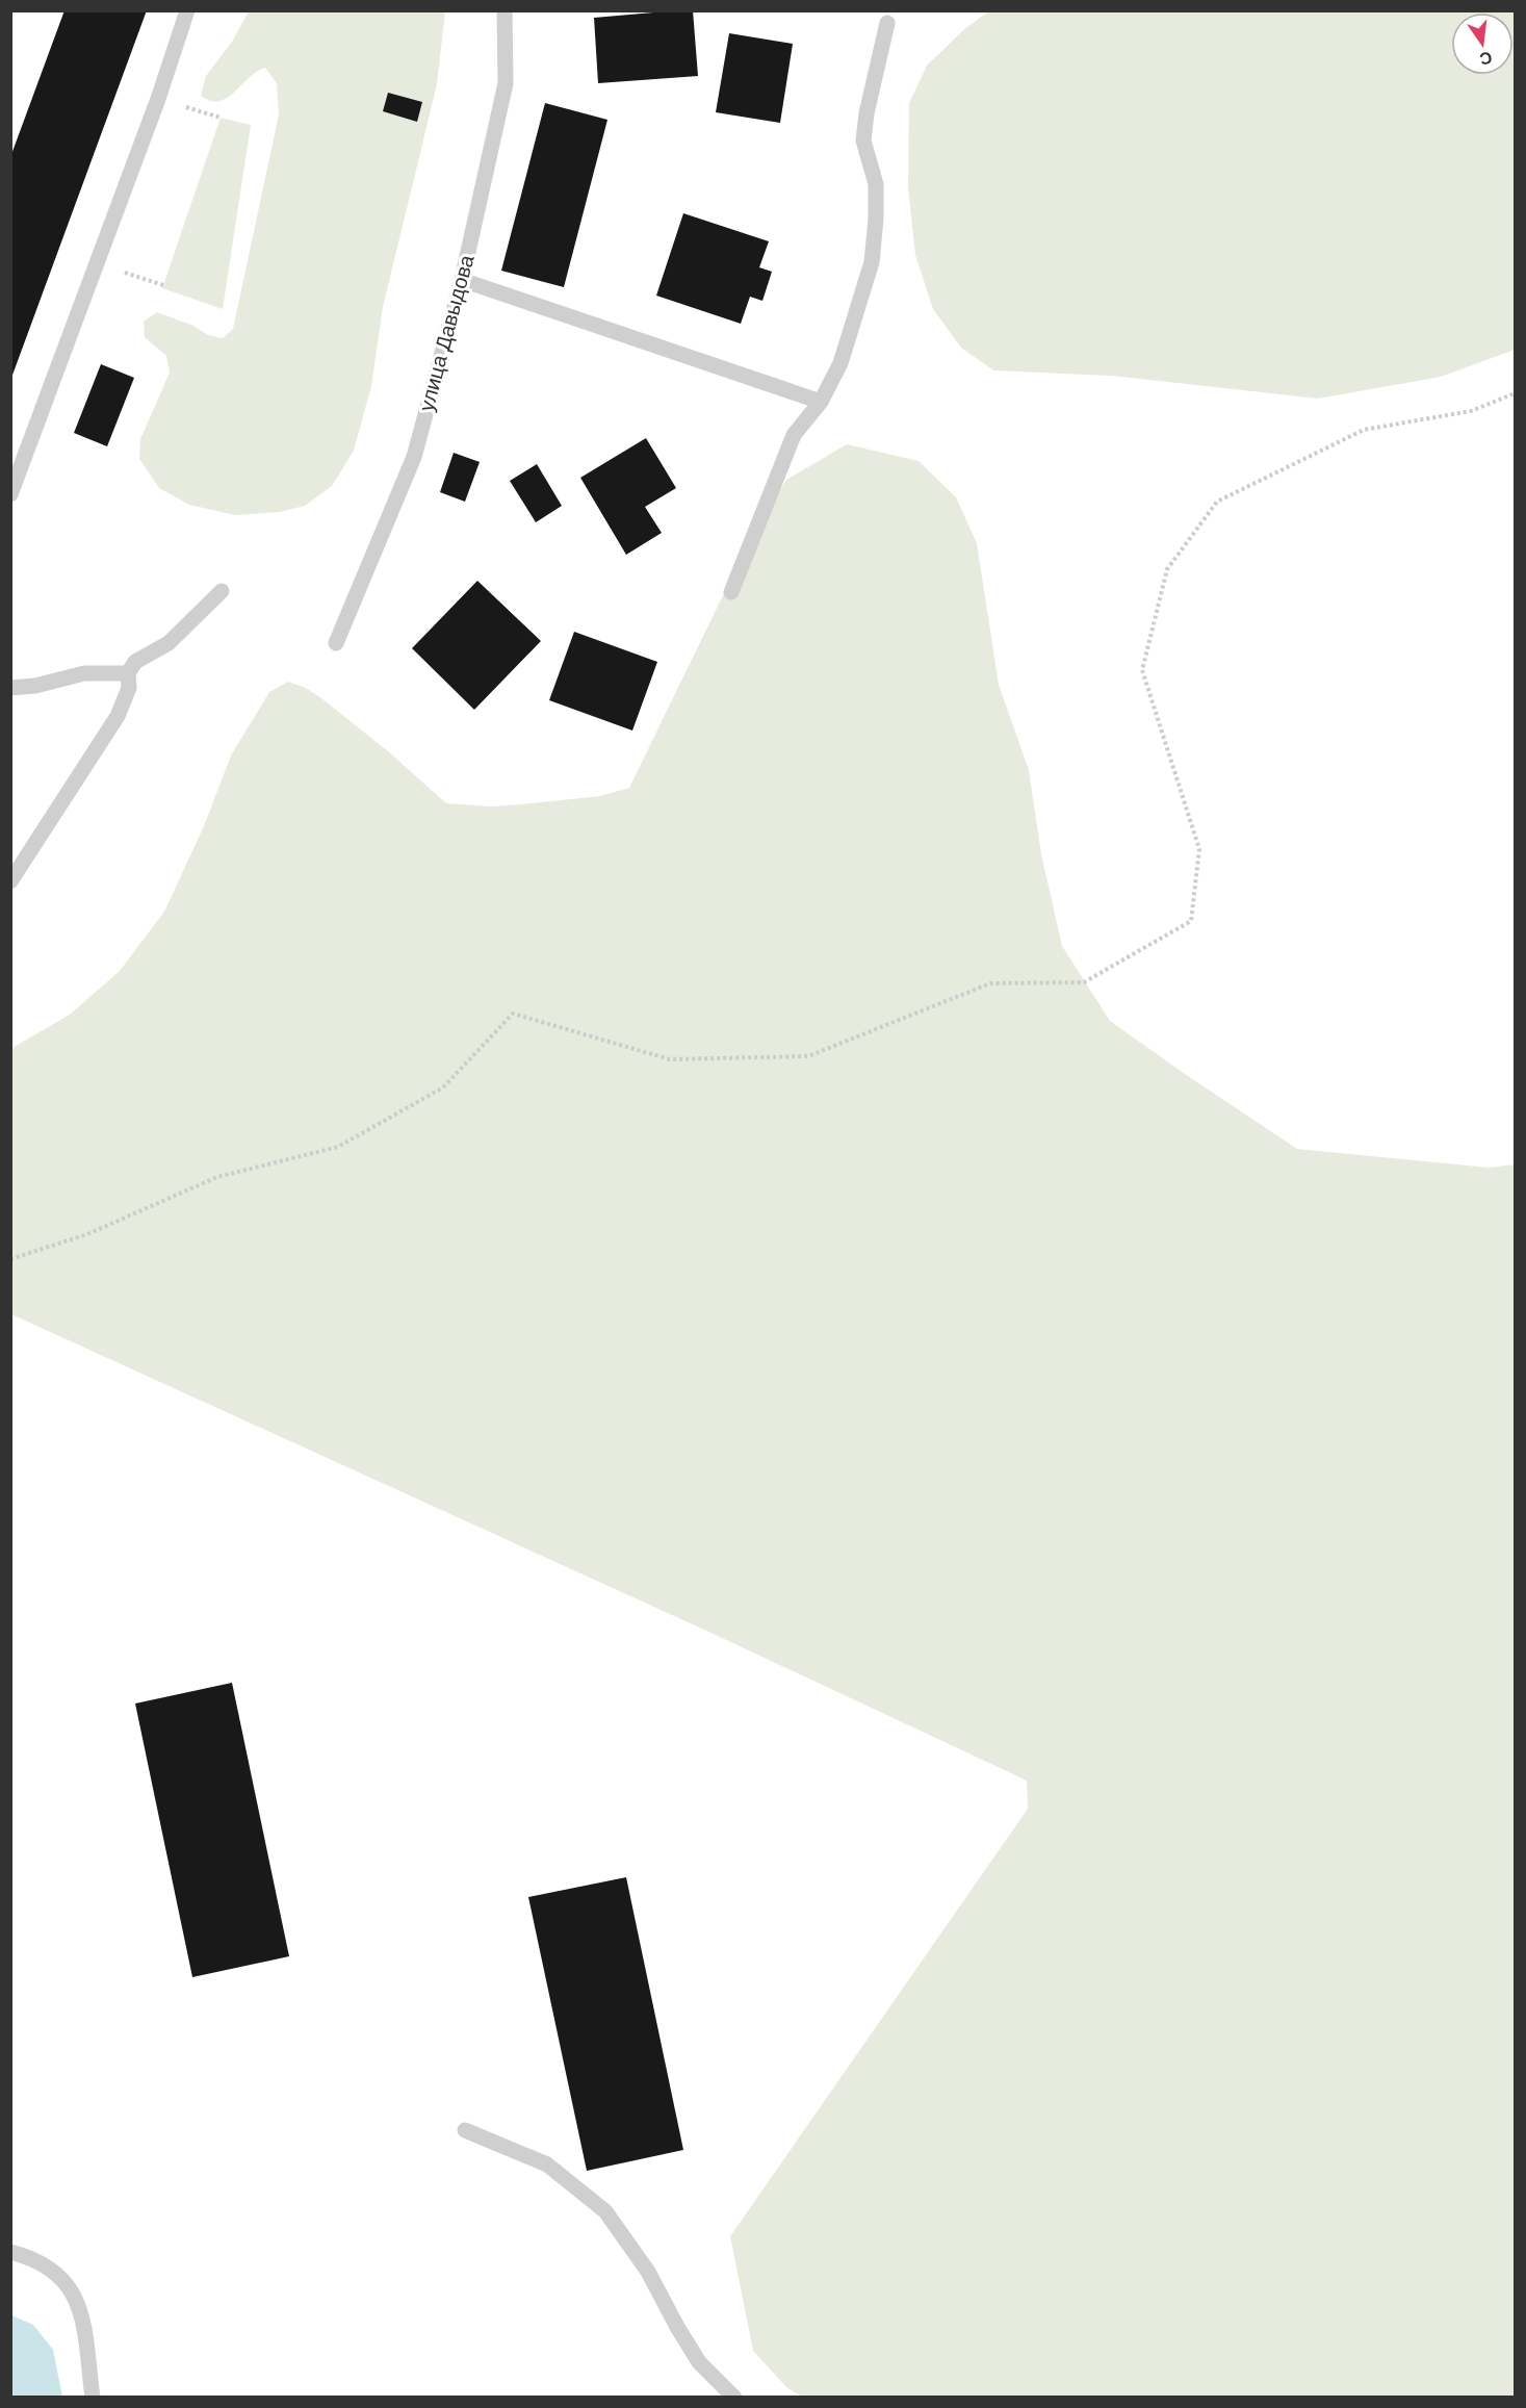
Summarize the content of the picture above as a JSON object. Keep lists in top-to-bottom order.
{
  "streets": {
    "lane": ["улица Давыдова"]
  },
  "north": "bottom"
}
